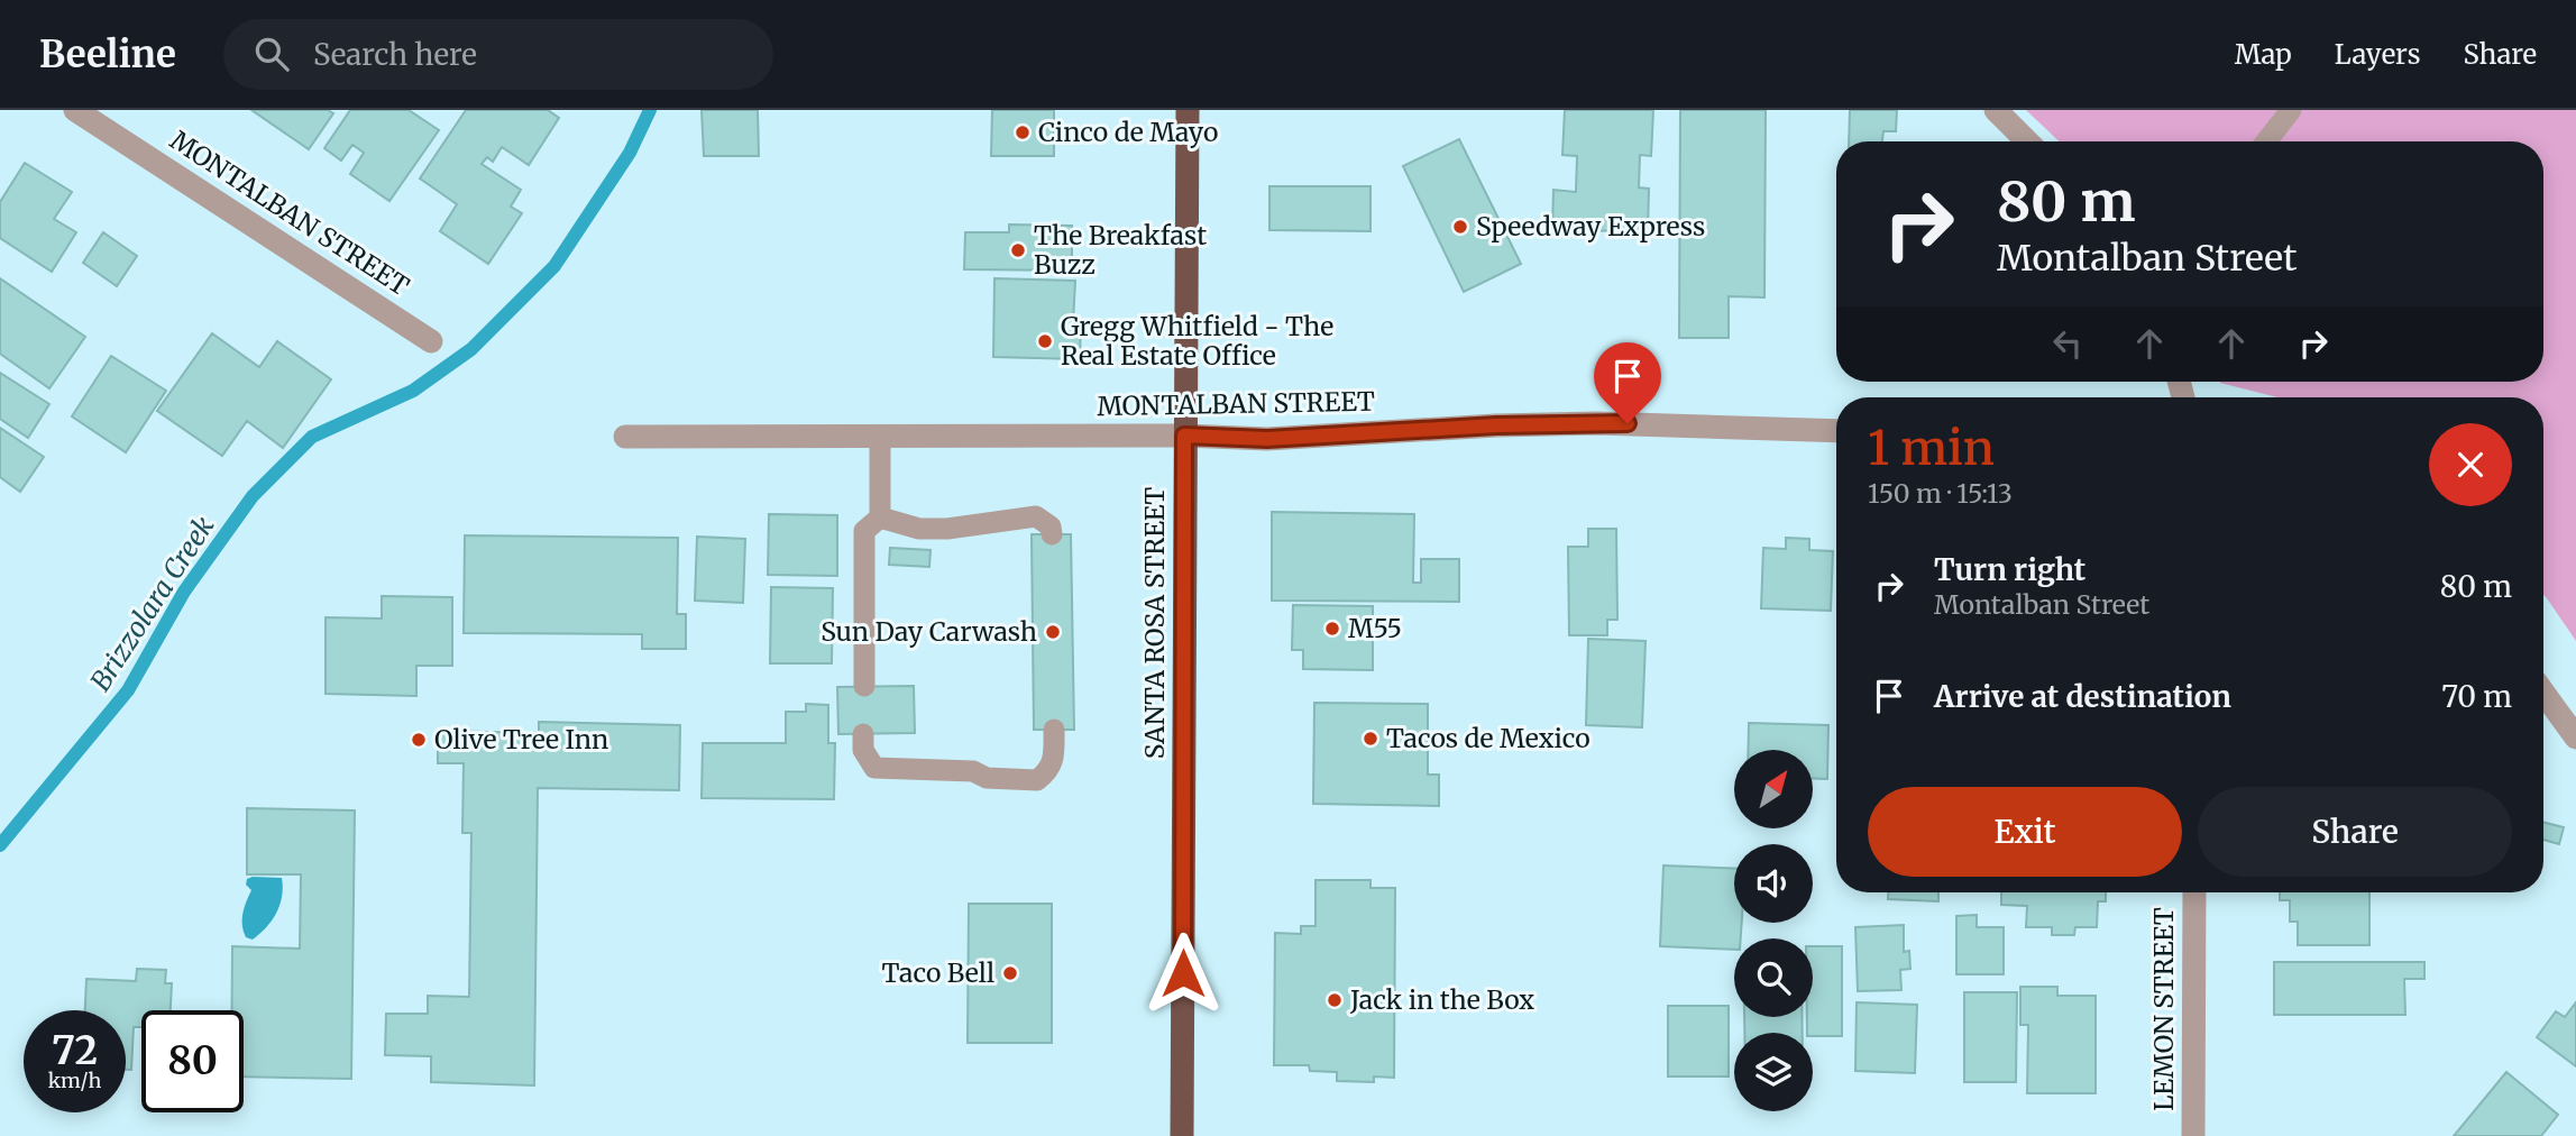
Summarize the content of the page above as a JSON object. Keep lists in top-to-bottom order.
{
  "streets": {
    "highway": ["SANTA ROSA STREET"],
    "street": ["MONTALBAN STREET", "LEMON STREET"]
  },
  "crossings": [
    ["MONTALBAN STREET", "SANTA ROSA STREET"]
  ],
  "water": ["Brizzolara Creek"],
  "places": [
    "Cinco de Mayo",
    "Speedway Express",
    "The Breakfast Buzz",
    "Gregg Whitfield - The Real Estate Office",
    "M55",
    "Sun Day Carwash",
    "Tacos de Mexico",
    "Olive Tree Inn",
    "Taco Bell",
    "Jack in the Box"
  ],
  "north": "top right",
  "page": {
    "header": "Beeline",
    "search": "Search here",
    "nav": ["Map", "Layers", "Share"],
    "turn": ["80 m", "Montalban Street"],
    "heading": ["1 min", "150 m · 15:13"],
    "list": [
      {
        "name": "Turn right",
        "note": "Montalban Street",
        "value": "80 m"
      },
      {
        "name": "Arrive at destination",
        "value": "70 m"
      }
    ],
    "buttons": ["Exit", "Share"],
    "speed": "72 km/h",
    "limit": "80"
  }
}
